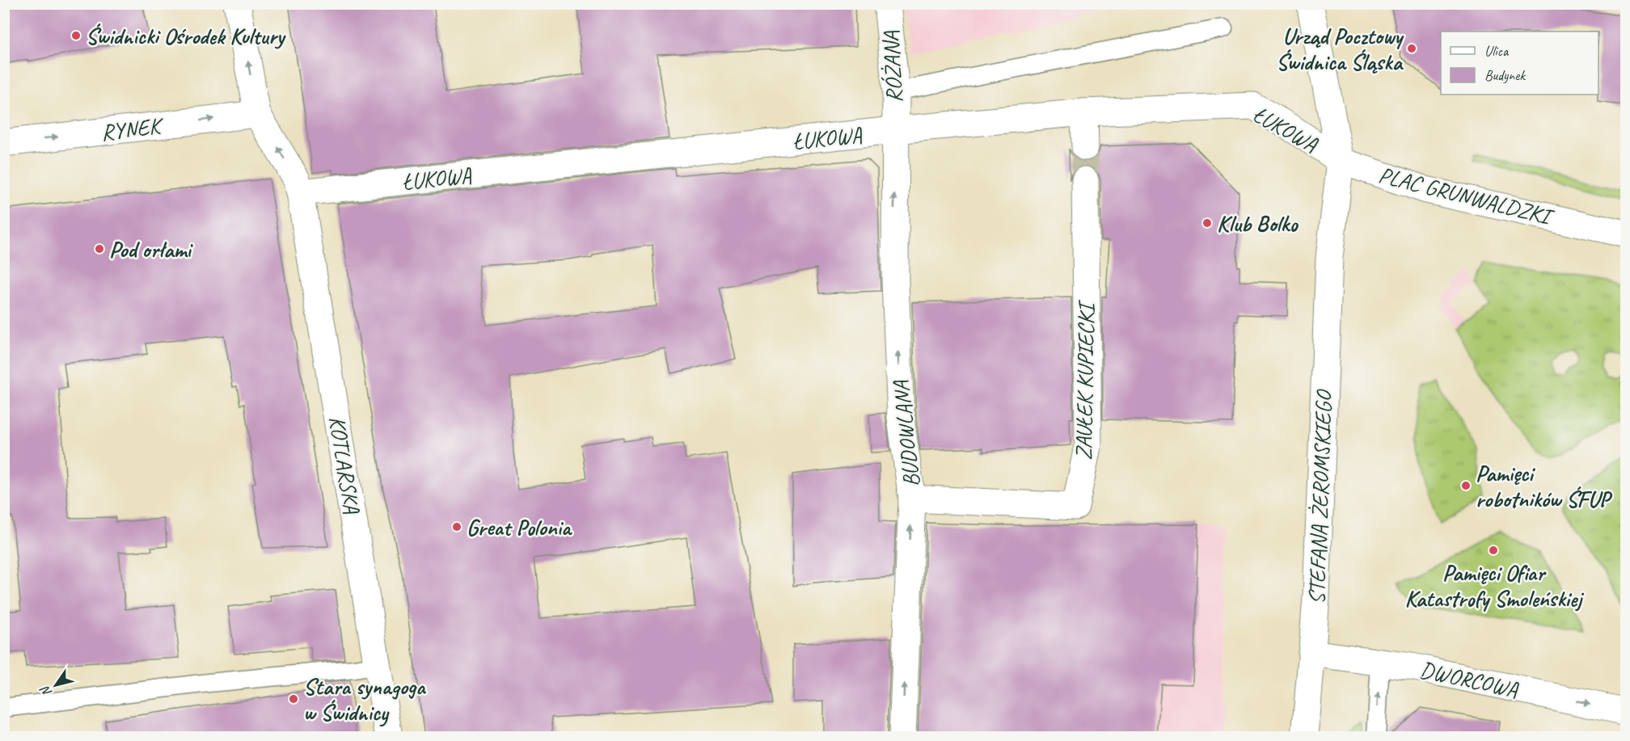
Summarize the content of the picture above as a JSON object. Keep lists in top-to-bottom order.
{
  "streets": {
    "street": [
      "RÓŻANA",
      "RYNEK",
      "ŁUKOWA",
      "PLAC GRUNWALDZKI",
      "ZAUŁEK KUPIECKI",
      "BUDOWLANA",
      "KOTLARSKA",
      "STEFANA ŻEROMSKIEGO",
      "DWORCOWA"
    ]
  },
  "crossings": [
    ["RÓŻANA", "ŁUKOWA"],
    ["RÓŻANA", "BUDOWLANA"],
    ["ŁUKOWA", "PLAC GRUNWALDZKI"],
    ["ŁUKOWA", "BUDOWLANA"],
    ["ŁUKOWA", "KOTLARSKA"],
    ["ŁUKOWA", "STEFANA ŻEROMSKIEGO"],
    ["PLAC GRUNWALDZKI", "STEFANA ŻEROMSKIEGO"],
    ["ZAUŁEK KUPIECKI", "BUDOWLANA"],
    ["STEFANA ŻEROMSKIEGO", "DWORCOWA"]
  ],
  "one_way": ["RYNEK", "BUDOWLANA", "DWORCOWA"],
  "places": [
    "Świdnicki Ośrodek Kultury",
    "Urząd Pocztowy Świdnica Śląska",
    "Klub Bolko",
    "Pod orłami",
    "Pamięci robotników ŚFUP",
    "Great Polonia",
    "Pamięci Ofiar Katastrofy Smoleńskiej",
    "Stara synagoga w Świdnicy"
  ],
  "legend": ["Ulica", "Budynek"],
  "north": "bottom left"
}
